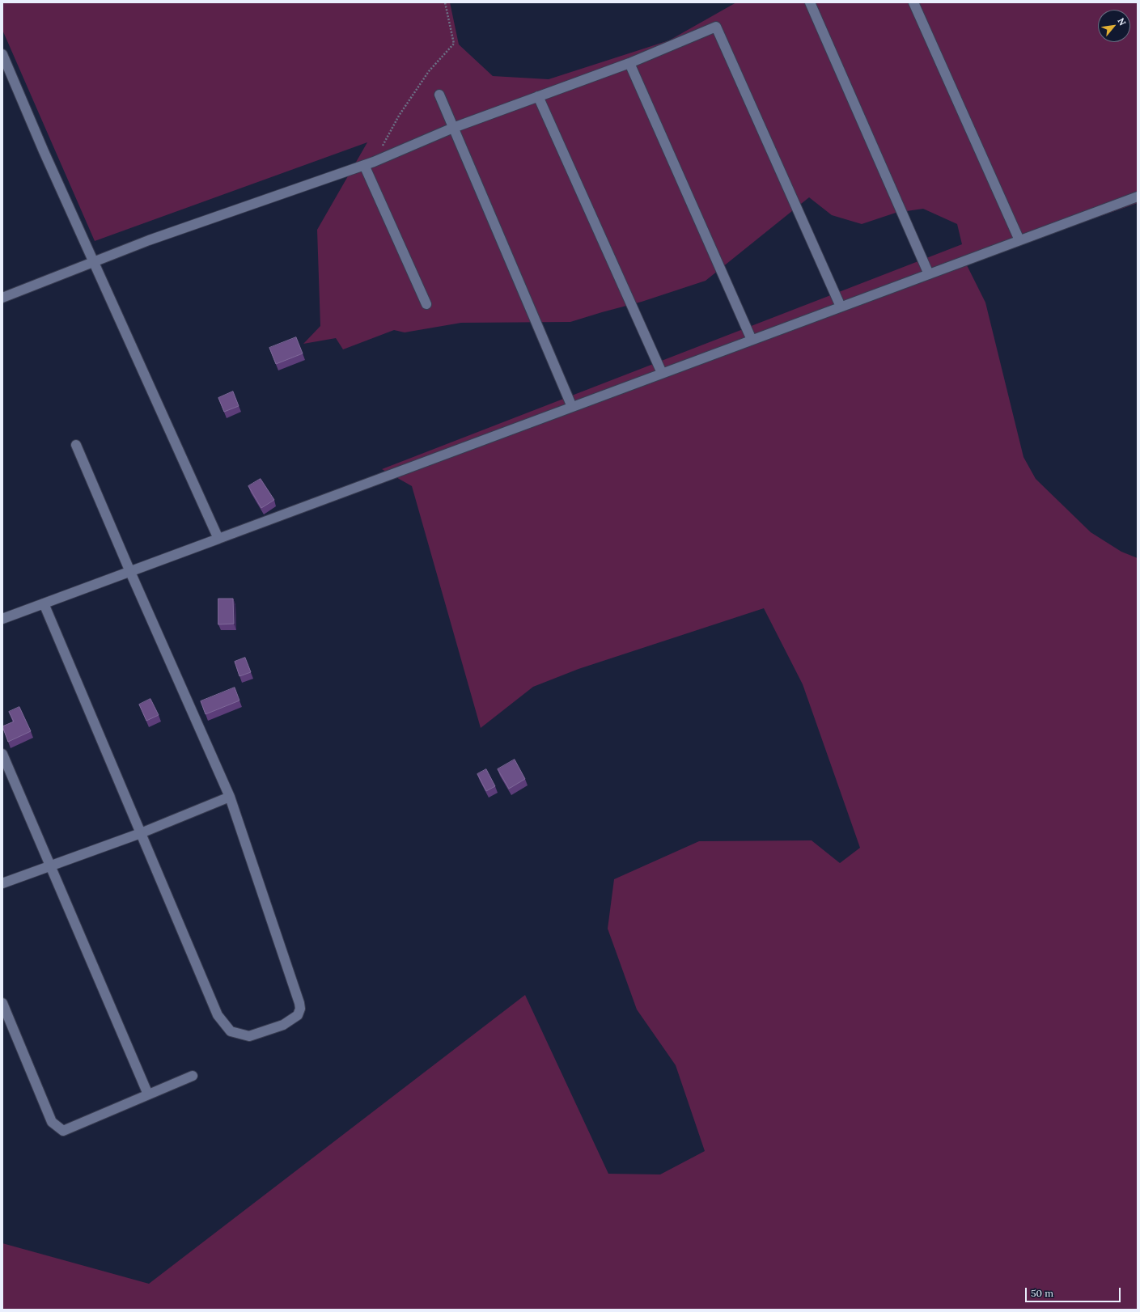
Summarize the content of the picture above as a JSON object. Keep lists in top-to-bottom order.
{
  "scale_bar": "50 m",
  "north": "top right"
}
